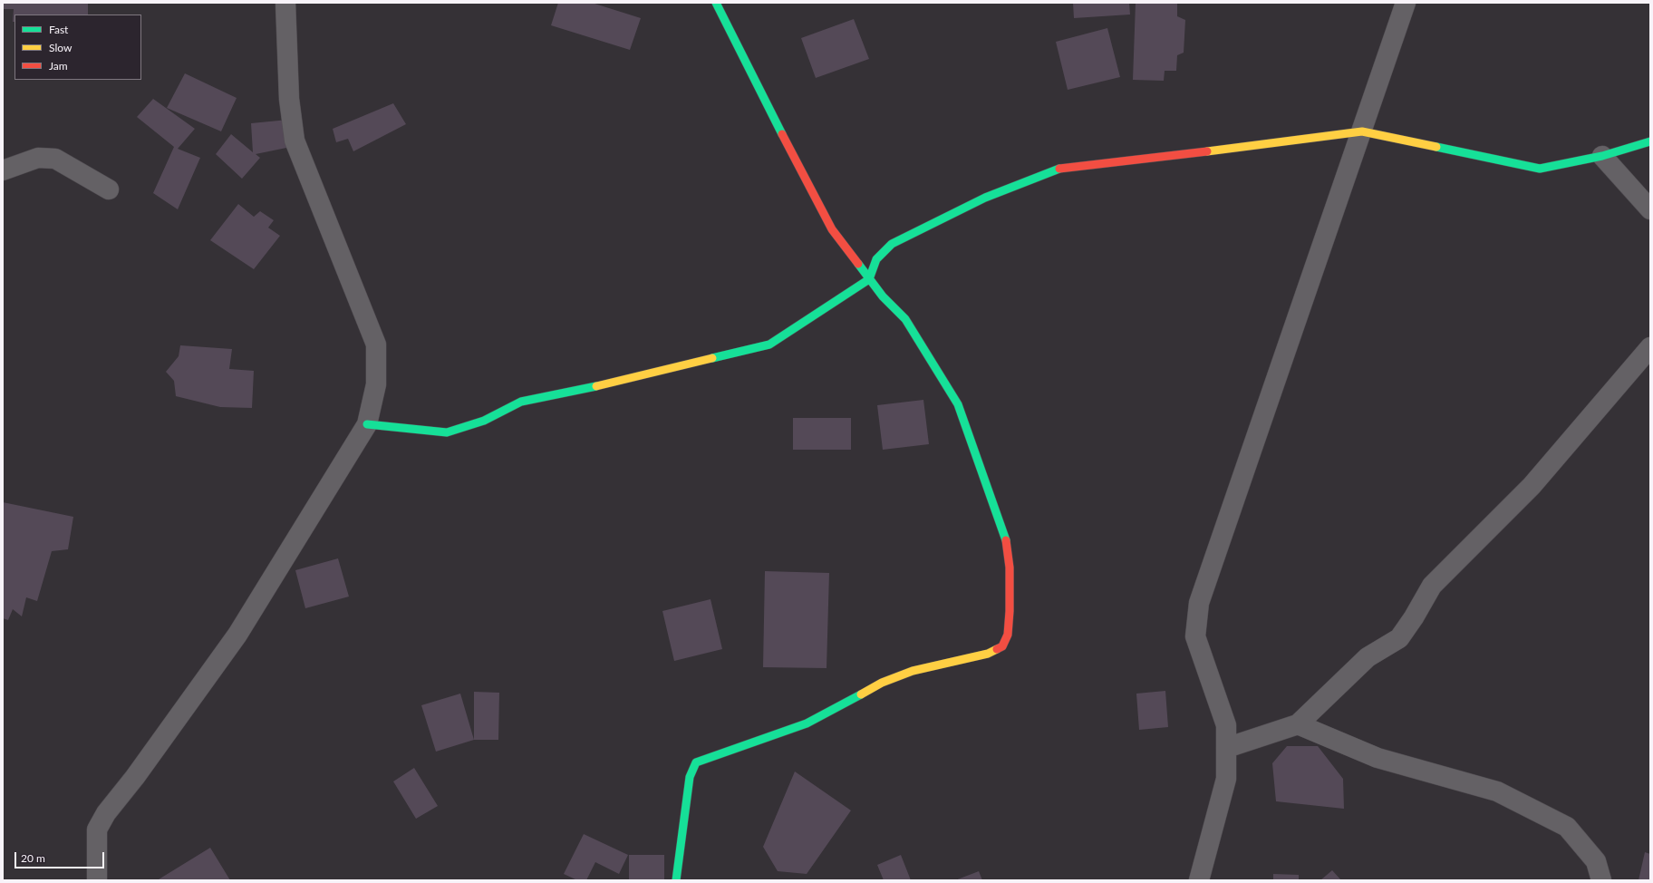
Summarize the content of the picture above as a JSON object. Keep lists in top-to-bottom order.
{
  "legend": ["Fast", "Slow", "Jam"],
  "scale_bar": "20 m"
}
